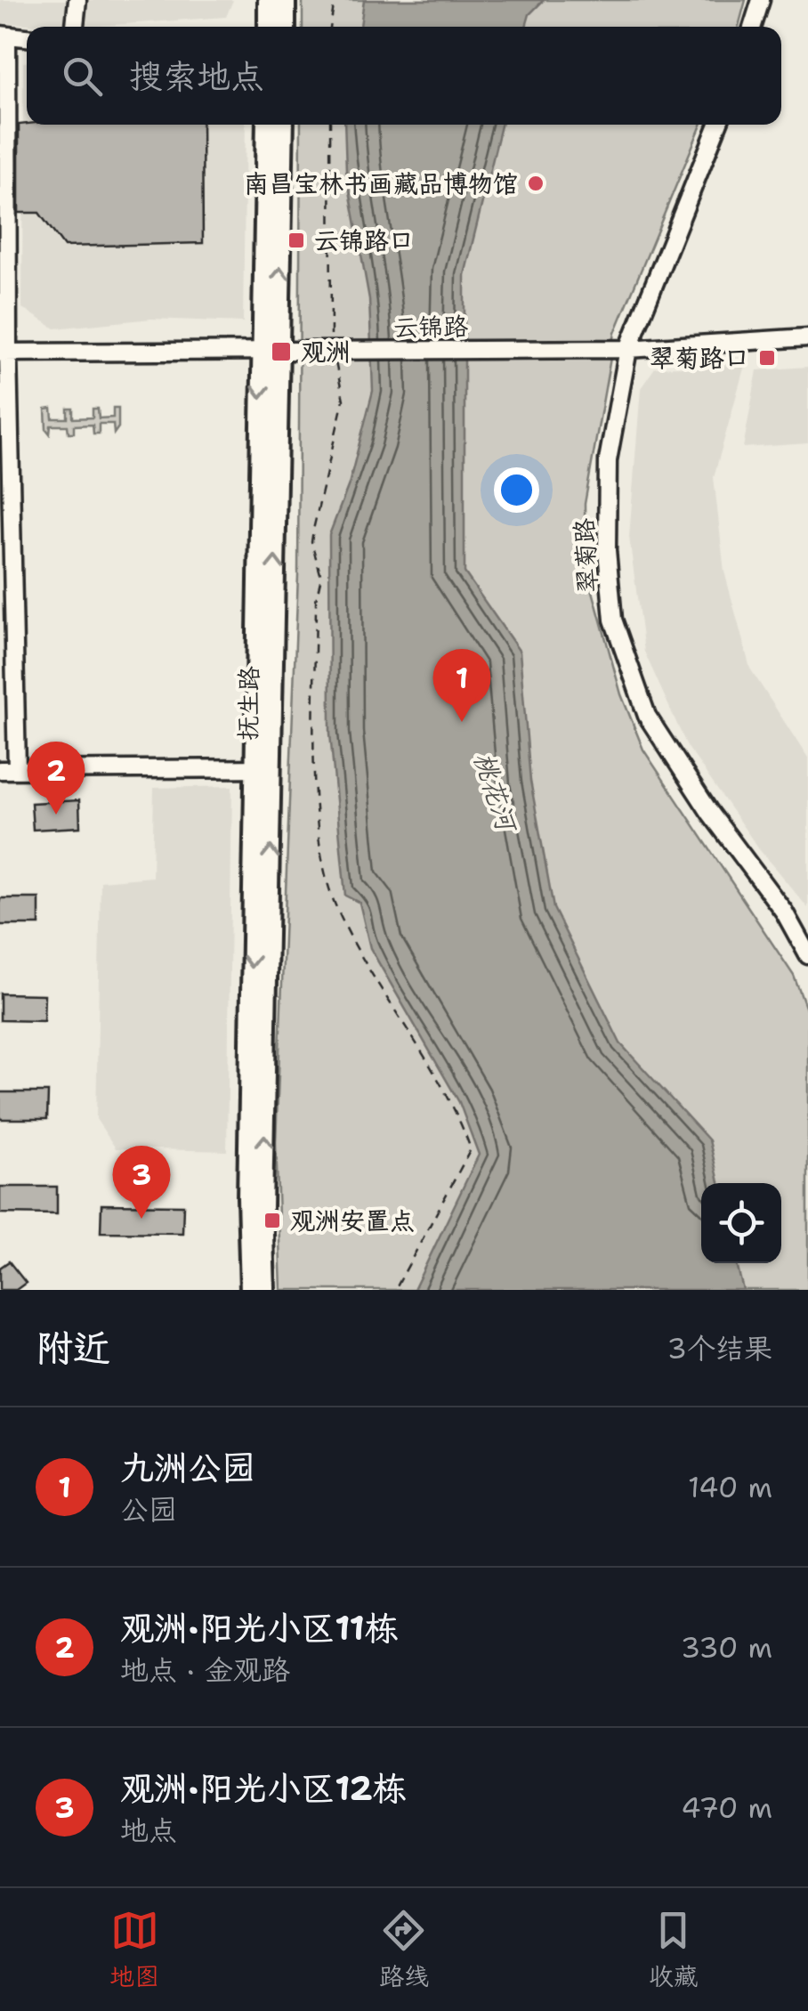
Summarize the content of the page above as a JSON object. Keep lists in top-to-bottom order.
{
  "streets": {
    "main road": ["抚生路"],
    "street": ["云锦路", "翠菊路"]
  },
  "crossings": [
    ["云锦路", "翠菊路"],
    ["云锦路", "抚生路"]
  ],
  "water": ["桃花河"],
  "places": {
    "other": ["南昌宝林书画藏品博物馆"],
    "transit": [
      "云锦路口",
      "观洲",
      "翠菊路口",
      "观洲安置点"
    ]
  },
  "page": {
    "search": "搜索地点",
    "pins": ["1", "2", "3"],
    "heading": ["附近", "3个结果"],
    "list": [
      {
        "mark": "1",
        "name": "九洲公园",
        "note": "公园",
        "value": "140 m"
      },
      {
        "mark": "2",
        "name": "观洲·阳光小区11栋",
        "note": "地点 · 金观路",
        "value": "330 m"
      },
      {
        "mark": "3",
        "name": "观洲·阳光小区12栋",
        "note": "地点",
        "value": "470 m"
      }
    ],
    "nav": ["地图", "路线", "收藏"]
  }
}
